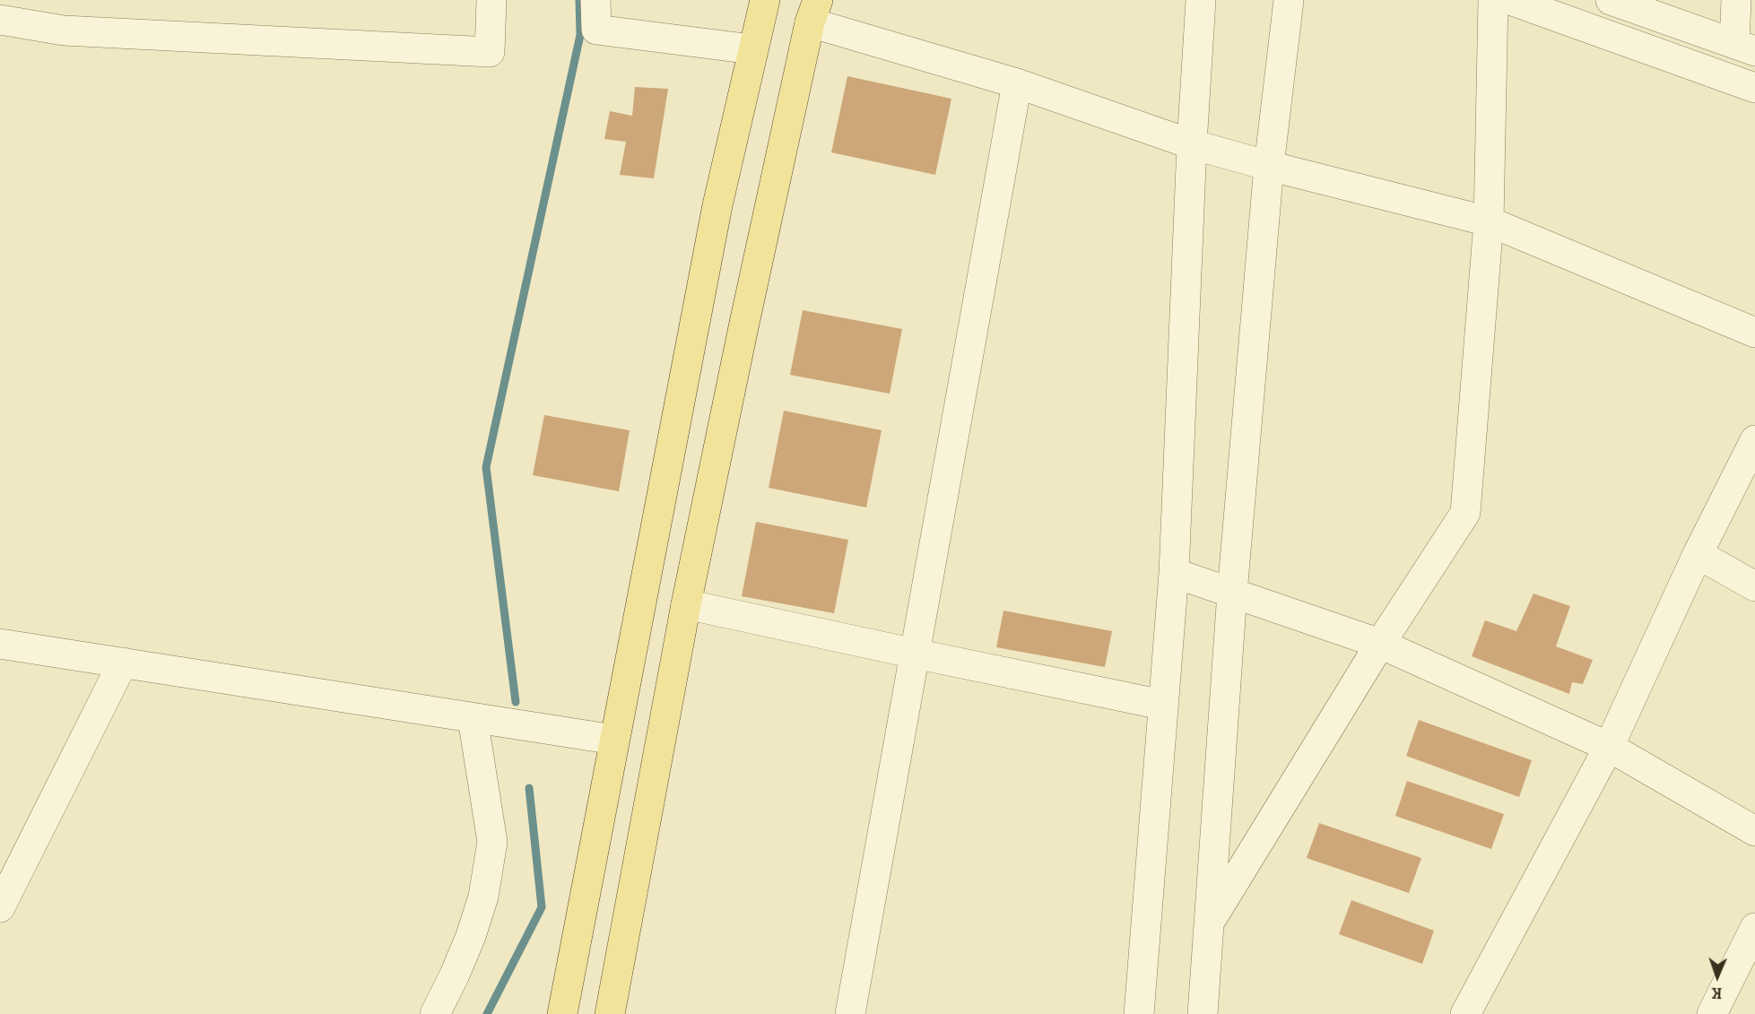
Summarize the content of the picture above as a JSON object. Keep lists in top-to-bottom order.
{
  "north": "bottom"
}
